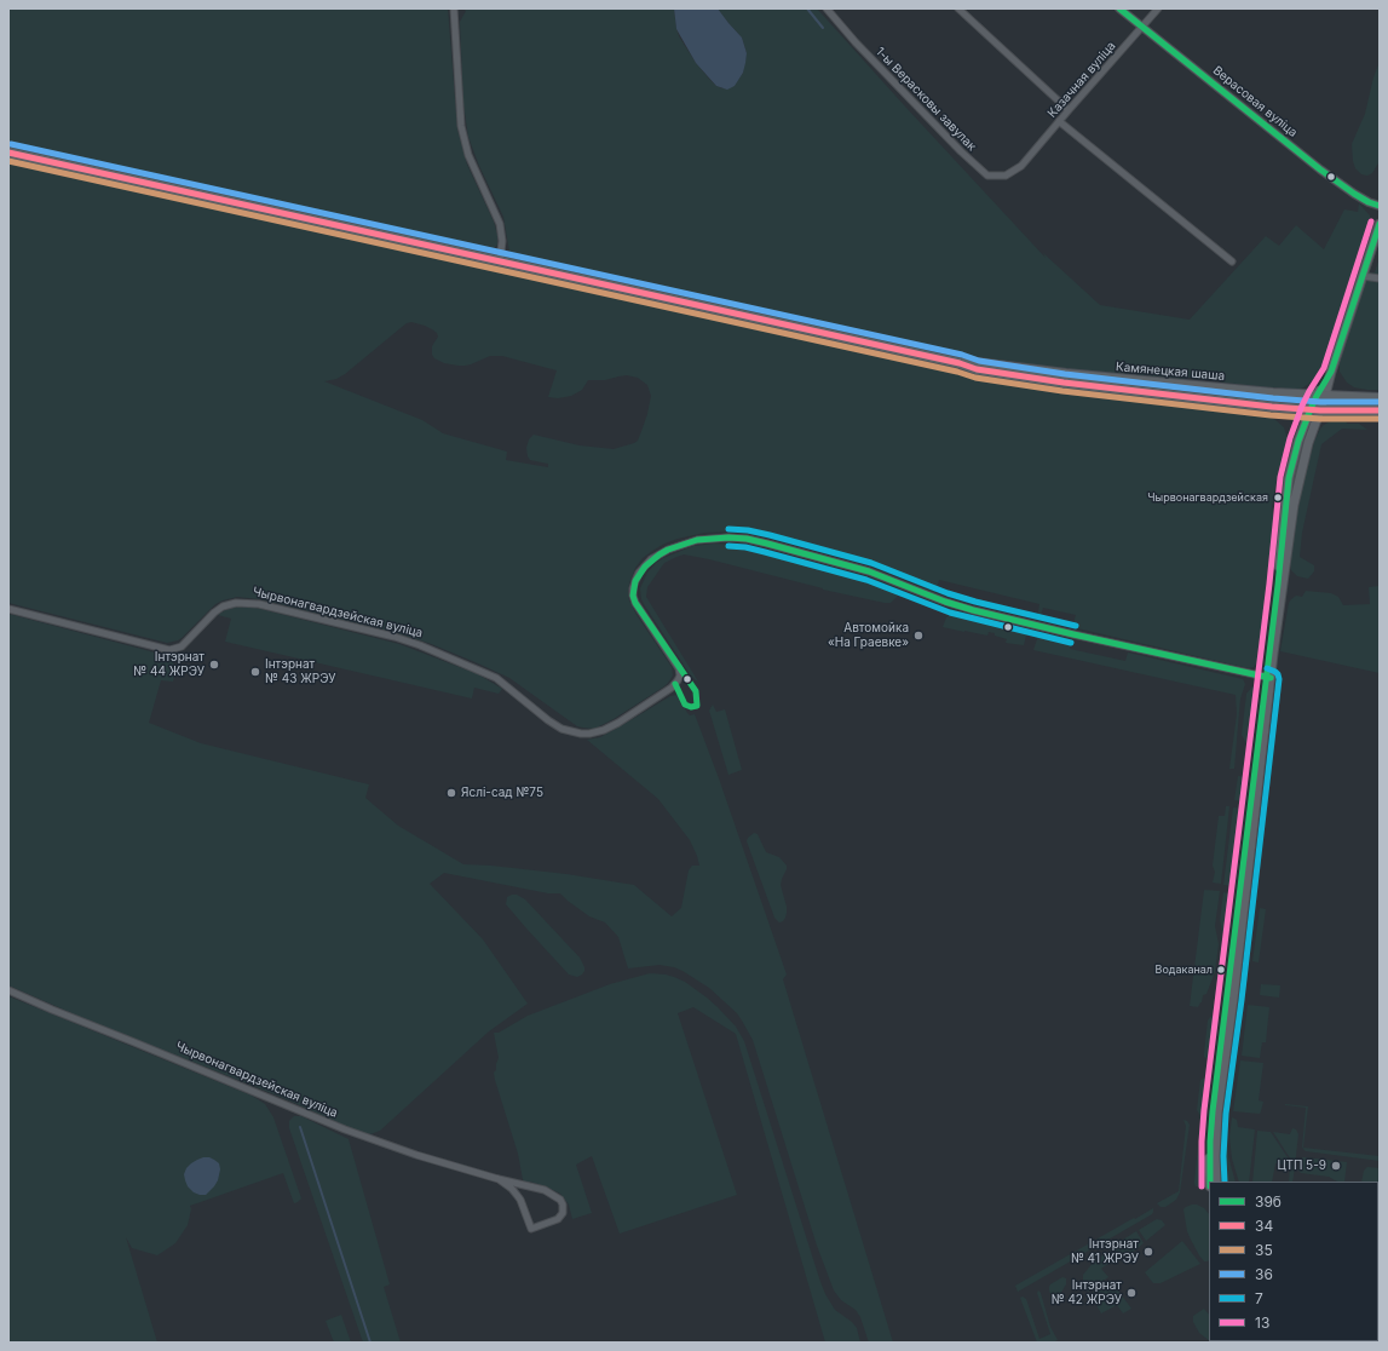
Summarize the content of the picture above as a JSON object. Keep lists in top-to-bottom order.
{
  "streets": {
    "main road": ["Камянецкая шаша"],
    "street": [
      "Казачная вуліца",
      "1-ы Верасковы завулак",
      "Верасовая вуліца",
      "Чырвонагвардзейская вуліца"
    ]
  },
  "crossings": [
    ["Казачная вуліца", "1-ы Верасковы завулак"],
    ["Казачная вуліца", "Верасовая вуліца"]
  ],
  "places": [
    "Чырвонагвардзейская",
    "Автомойка «На Граевке»",
    "Інтэрнат № 44 ЖРЭУ",
    "Інтэрнат № 43 ЖРЭУ",
    "Яслі-сад №75",
    "Водаканал",
    "ЦТП 5-9",
    "Інтэрнат № 41 ЖРЭУ",
    "Інтэрнат № 42 ЖРЭУ"
  ],
  "lines": [
    "transit line 39б",
    "transit line 36",
    "transit line 34",
    "transit line 35",
    "transit line 13",
    "transit line 7"
  ],
  "legend": [
    "39б",
    "34",
    "35",
    "36",
    "7",
    "13"
  ]
}
